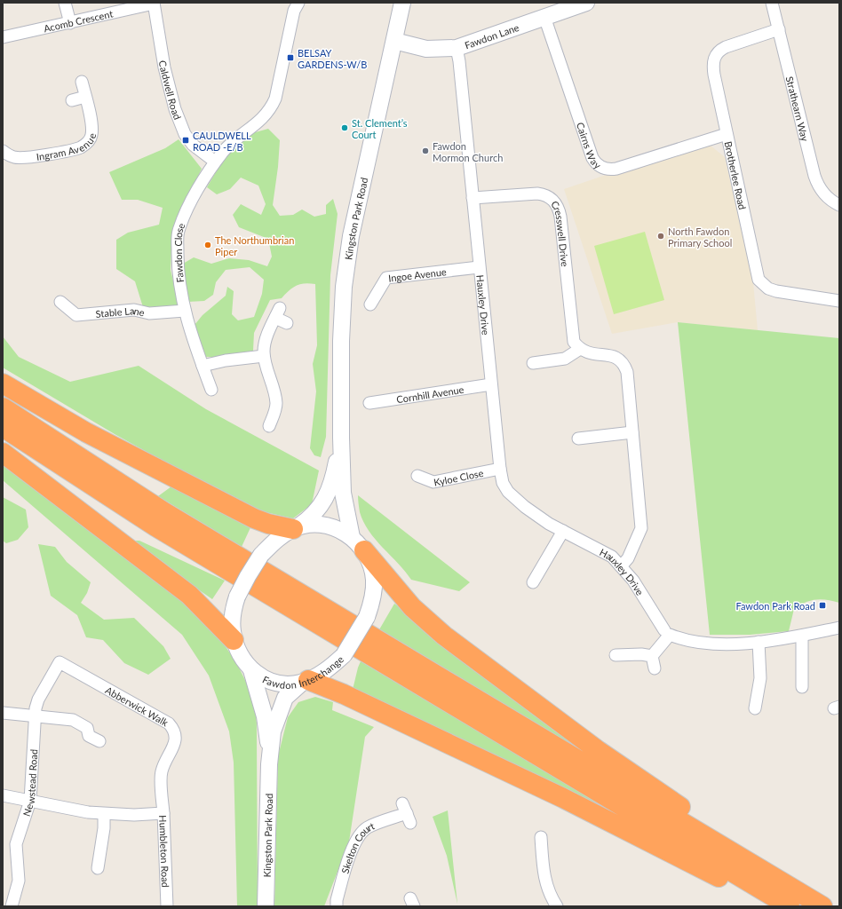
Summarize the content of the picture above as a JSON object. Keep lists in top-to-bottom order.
{
  "streets": {
    "street": [
      "Acomb Crescent",
      "Fawdon Lane",
      "Caldwell Road",
      "Strathearn Way",
      "Ingram Avenue",
      "Cairns Way",
      "Brotherlee Road",
      "Kingston Park Road",
      "Cresswell Drive",
      "Fawdon Close",
      "Ingoe Avenue",
      "Hauxley Drive",
      "Stable Lane",
      "Cornhill Avenue",
      "Kyloe Close",
      "Fawdon Interchange",
      "Abberwick Walk",
      "Newstead Road",
      "Skelton Court",
      "Humbleton Road"
    ]
  },
  "crossings": [
    ["Acomb Crescent", "Caldwell Road"],
    ["Fawdon Lane", "Cairns Way"],
    ["Fawdon Lane", "Kingston Park Road"],
    ["Fawdon Lane", "Hauxley Drive"],
    ["Caldwell Road", "Fawdon Close"],
    ["Strathearn Way", "Brotherlee Road"],
    ["Cairns Way", "Brotherlee Road"],
    ["Kingston Park Road", "Fawdon Interchange"],
    ["Cresswell Drive", "Hauxley Drive"],
    ["Fawdon Close", "Stable Lane"],
    ["Ingoe Avenue", "Hauxley Drive"],
    ["Hauxley Drive", "Cornhill Avenue"],
    ["Hauxley Drive", "Kyloe Close"],
    ["Abberwick Walk", "Newstead Road"],
    ["Abberwick Walk", "Humbleton Road"],
    ["Newstead Road", "Humbleton Road"]
  ],
  "places": {
    "transit": ["BELSAY GARDENS-W/B", "CAULDWELL ROAD -E/B", "Fawdon Park Road"],
    "other": [
      "St. Clement’s Court",
      "Fawdon Mormon Church",
      "North Fawdon Primary School",
      "The Northumbrian Piper"
    ]
  }
}
